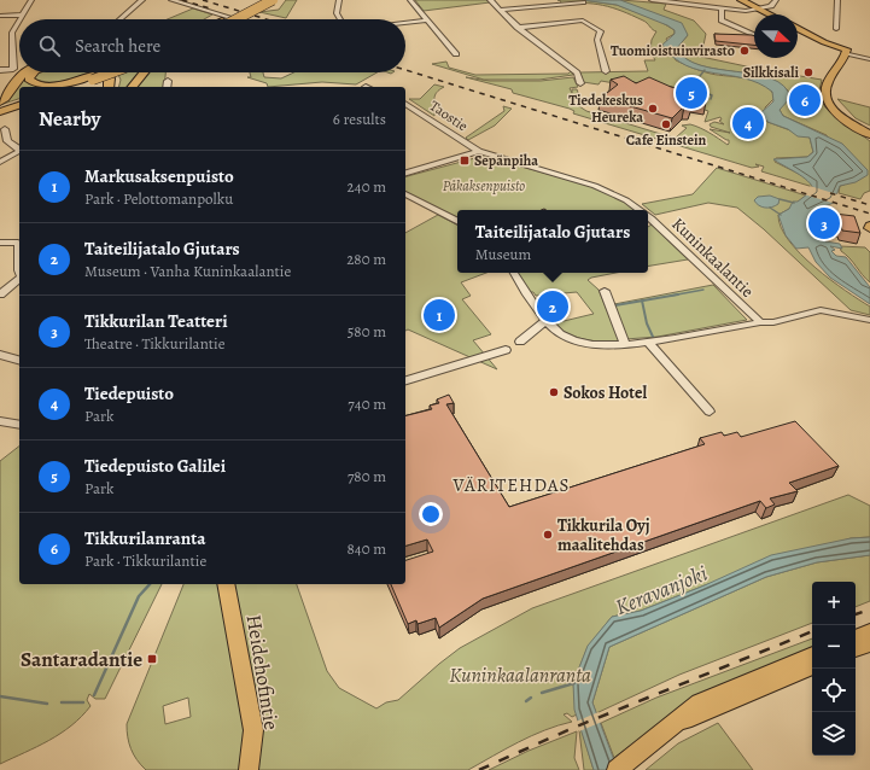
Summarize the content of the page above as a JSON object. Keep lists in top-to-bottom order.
{
  "streets": {
    "main road": ["Heidehofintie"],
    "street": ["Taostie", "Kuninkaalantie"]
  },
  "crossings": [
    ["Taostie", "Kuninkaalantie"]
  ],
  "districts": ["VÄRITEHDAS"],
  "water": ["Keravanjoki"],
  "parks": ["Påkaksenpuisto", "Kuninkaalanranta"],
  "places": {
    "other": [
      "Tuomioistuinvirasto",
      "Silkkisali",
      "Tiedekeskus Heureka",
      "Cafe Einstein",
      "Sokos Hotel",
      "Tikkurila Oyj maalitehdas"
    ],
    "transit": ["Sepänpiha", "Santaradantie"]
  },
  "north": "right",
  "page": {
    "search": "Search here",
    "pins": [
      "5",
      "6",
      "4",
      "3",
      "2",
      "1"
    ],
    "heading": ["Nearby", "6 results"],
    "list": [
      {
        "mark": "1",
        "name": "Markusaksenpuisto",
        "note": "Park · Pelottomanpolku",
        "value": "240 m"
      },
      {
        "mark": "2",
        "name": "Taiteilijatalo Gjutars",
        "note": "Museum · Vanha Kuninkaalantie",
        "value": "280 m"
      },
      {
        "mark": "3",
        "name": "Tikkurilan Teatteri",
        "note": "Theatre · Tikkurilantie",
        "value": "580 m"
      },
      {
        "mark": "4",
        "name": "Tiedepuisto",
        "note": "Park",
        "value": "740 m"
      },
      {
        "mark": "5",
        "name": "Tiedepuisto Galilei",
        "note": "Park",
        "value": "780 m"
      },
      {
        "mark": "6",
        "name": "Tikkurilanranta",
        "note": "Park · Tikkurilantie",
        "value": "840 m"
      }
    ],
    "popup": ["Taiteilijatalo Gjutars", "Museum"],
    "map_buttons": ["+", "−"]
  }
}
